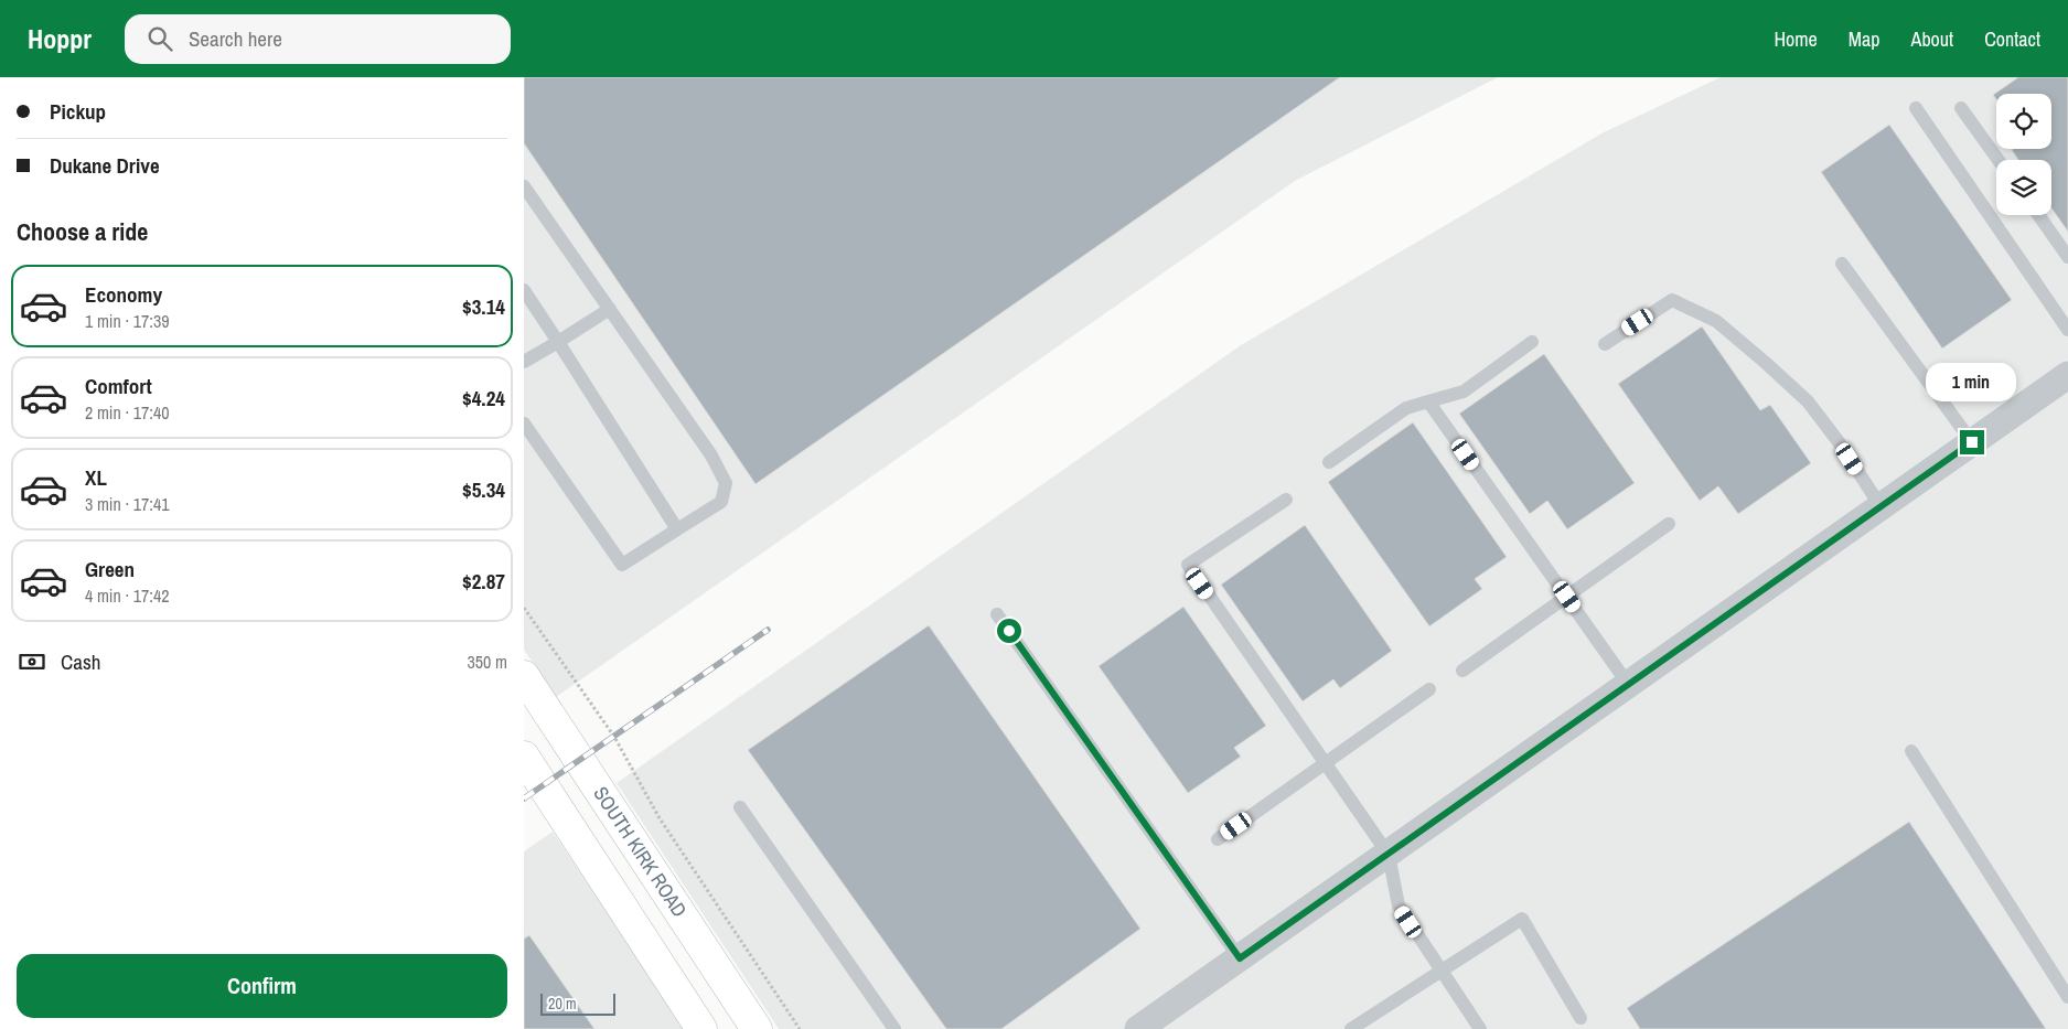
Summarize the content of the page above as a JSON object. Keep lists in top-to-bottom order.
{
  "streets": {
    "main road": ["SOUTH KIRK ROAD"]
  },
  "scale_bar": "20 m",
  "page": {
    "header": "Hoppr",
    "search": "Search here",
    "nav": [
      "Home",
      "Map",
      "About",
      "Contact"
    ],
    "banner": ["Pickup", "Dukane Drive"],
    "heading": "Choose a ride",
    "list": [
      {
        "name": "Economy",
        "note": "1 min · 17:39",
        "value": "$3.14"
      },
      {
        "name": "Comfort",
        "note": "2 min · 17:40",
        "value": "$4.24"
      },
      {
        "name": "XL",
        "note": "3 min · 17:41",
        "value": "$5.34"
      },
      {
        "name": "Green",
        "note": "4 min · 17:42",
        "value": "$2.87"
      }
    ],
    "bubble": "1 min",
    "pay": ["Cash", "350 m"],
    "buttons": "Confirm",
    "scale": "20 m"
  }
}
